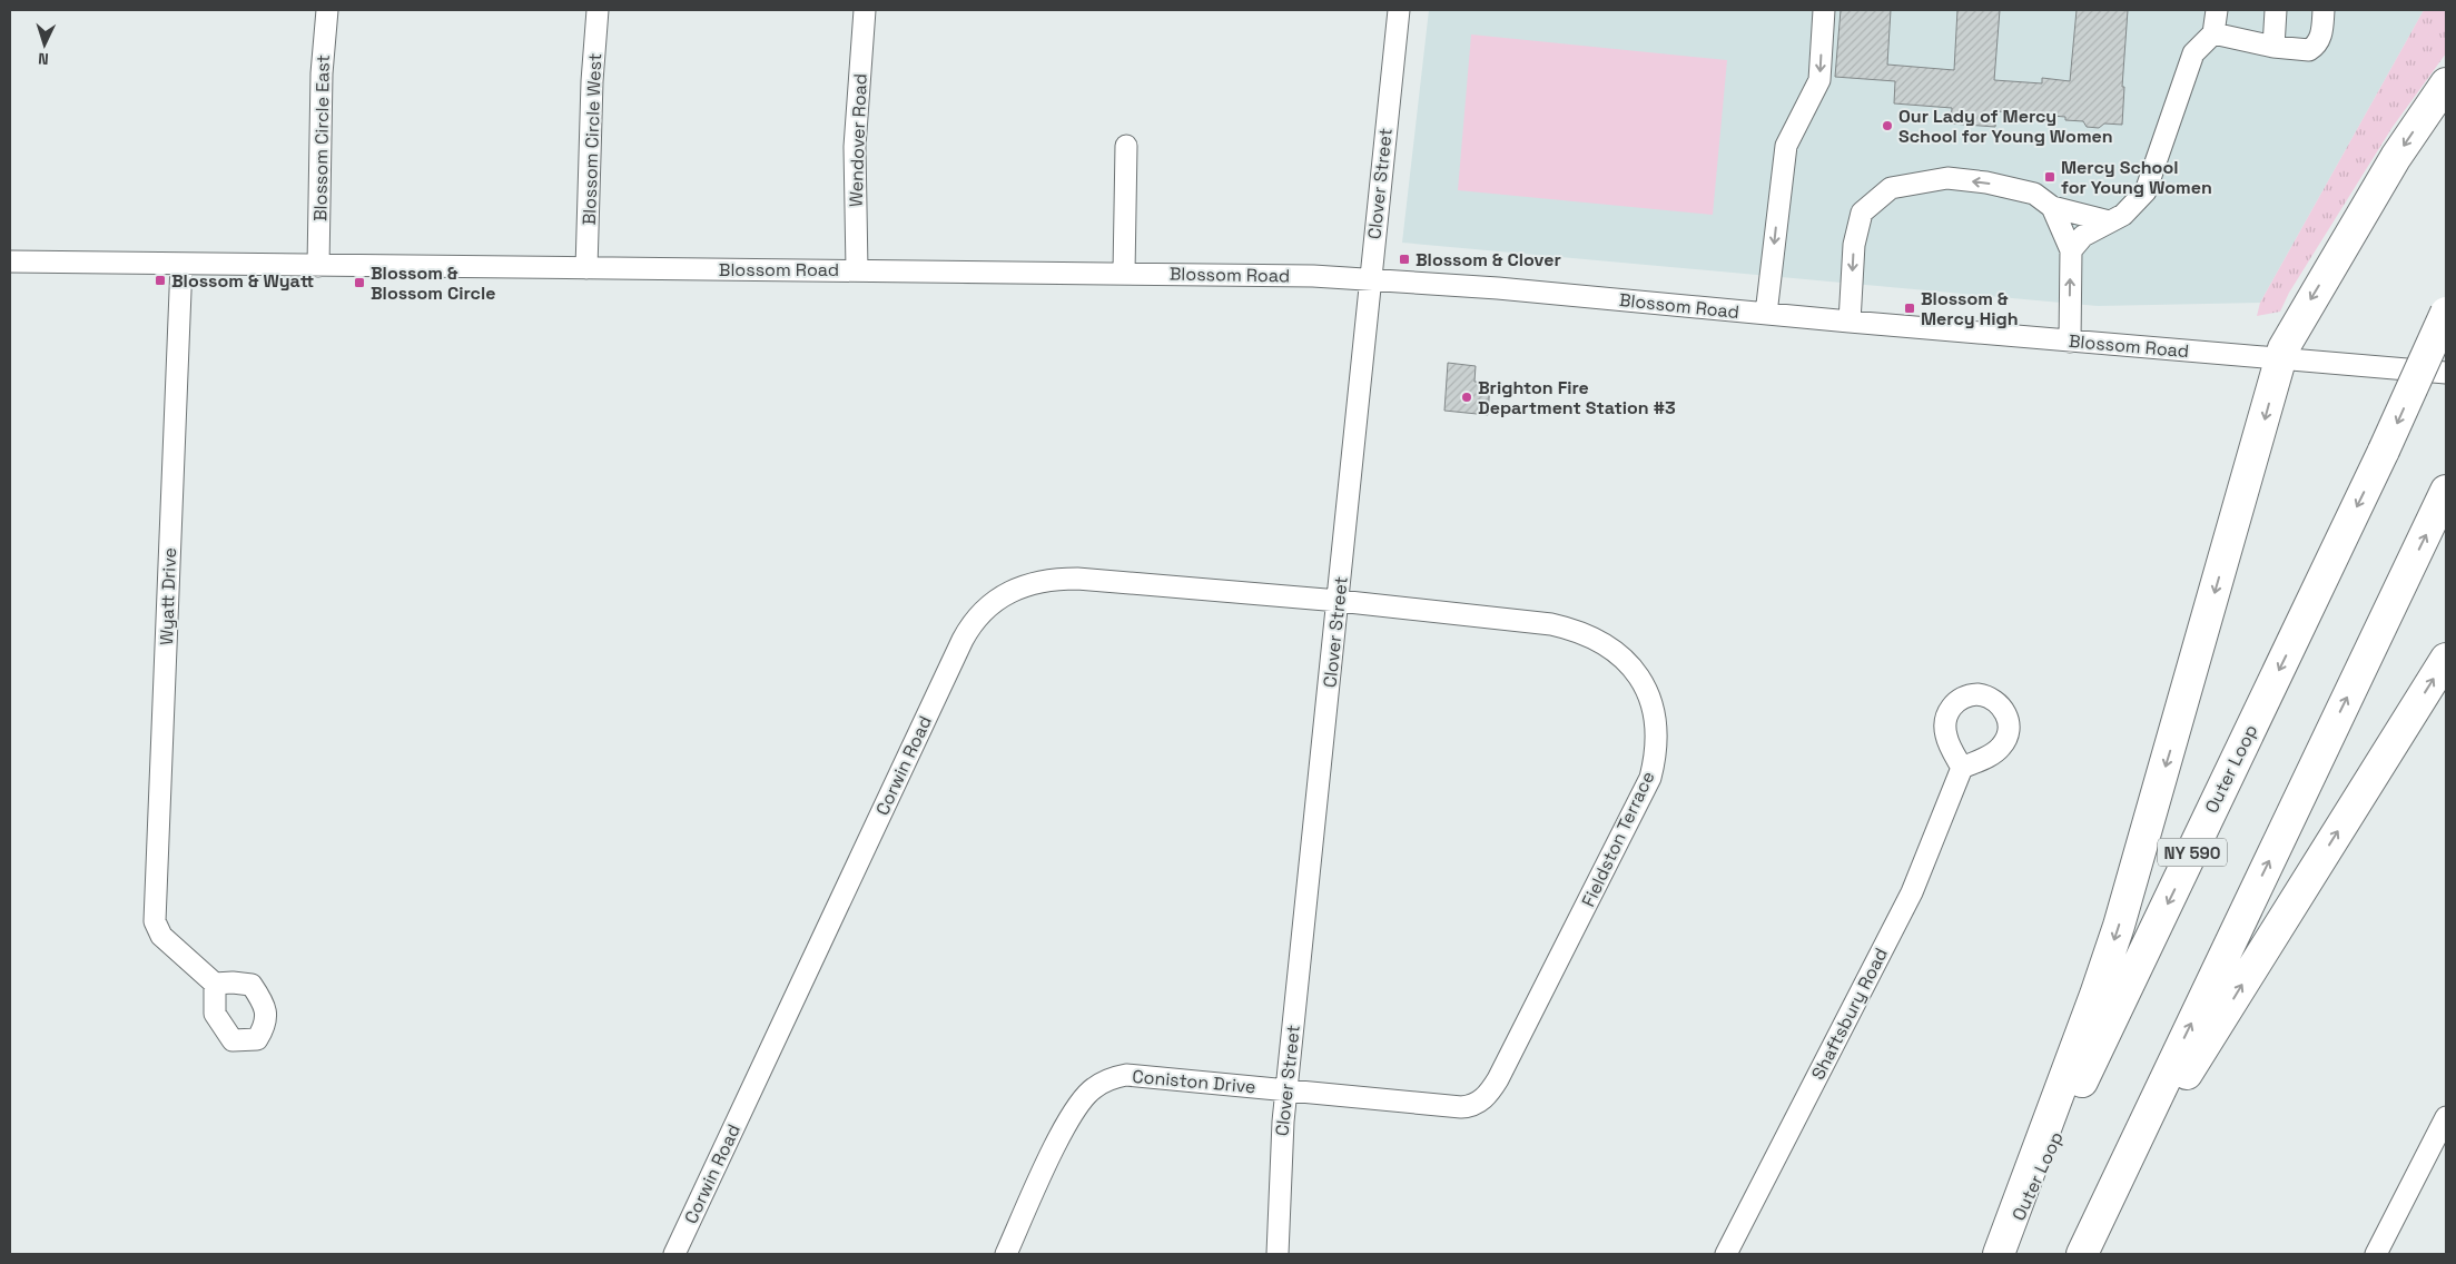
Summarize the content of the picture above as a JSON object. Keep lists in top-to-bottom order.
{
  "streets": {
    "highway": ["Outer Loop", "NY 590"],
    "street": [
      "Blossom Circle East",
      "Blossom Circle West",
      "Wendover Road",
      "Clover Street",
      "Blossom Road",
      "Wyatt Drive",
      "Corwin Road",
      "Fieldston Terrace",
      "Shaftsbury Road",
      "Coniston Drive"
    ]
  },
  "crossings": [
    ["Blossom Circle East", "Blossom Road"],
    ["Blossom Circle West", "Blossom Road"],
    ["Wendover Road", "Blossom Road"],
    ["Clover Street", "Blossom Road"],
    ["Clover Street", "Corwin Road"],
    ["Clover Street", "Fieldston Terrace"],
    ["Clover Street", "Coniston Drive"],
    ["Blossom Road", "Wyatt Drive"],
    ["Corwin Road", "Fieldston Terrace"],
    ["Fieldston Terrace", "Coniston Drive"]
  ],
  "places": {
    "other": ["Our Lady of Mercy School for Young Women", "Brighton Fire Department Station #3"],
    "transit": [
      "Mercy School for Young Women",
      "Blossom & Clover",
      "Blossom & Wyatt",
      "Blossom & Blossom Circle",
      "Blossom & Mercy High"
    ]
  },
  "north": "bottom"
}
